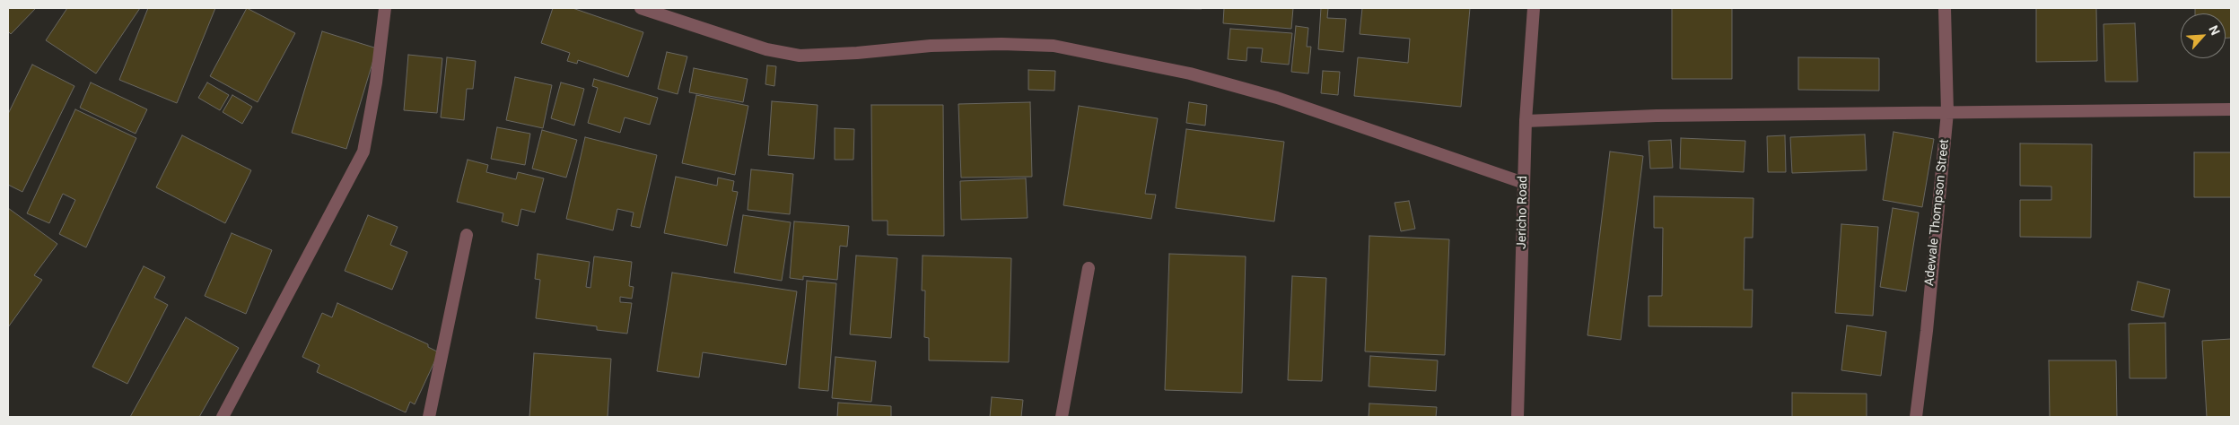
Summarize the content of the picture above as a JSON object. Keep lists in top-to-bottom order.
{
  "streets": {
    "street": ["Jericho Road", "Adewale Thompson Street"]
  },
  "north": "top right"
}
